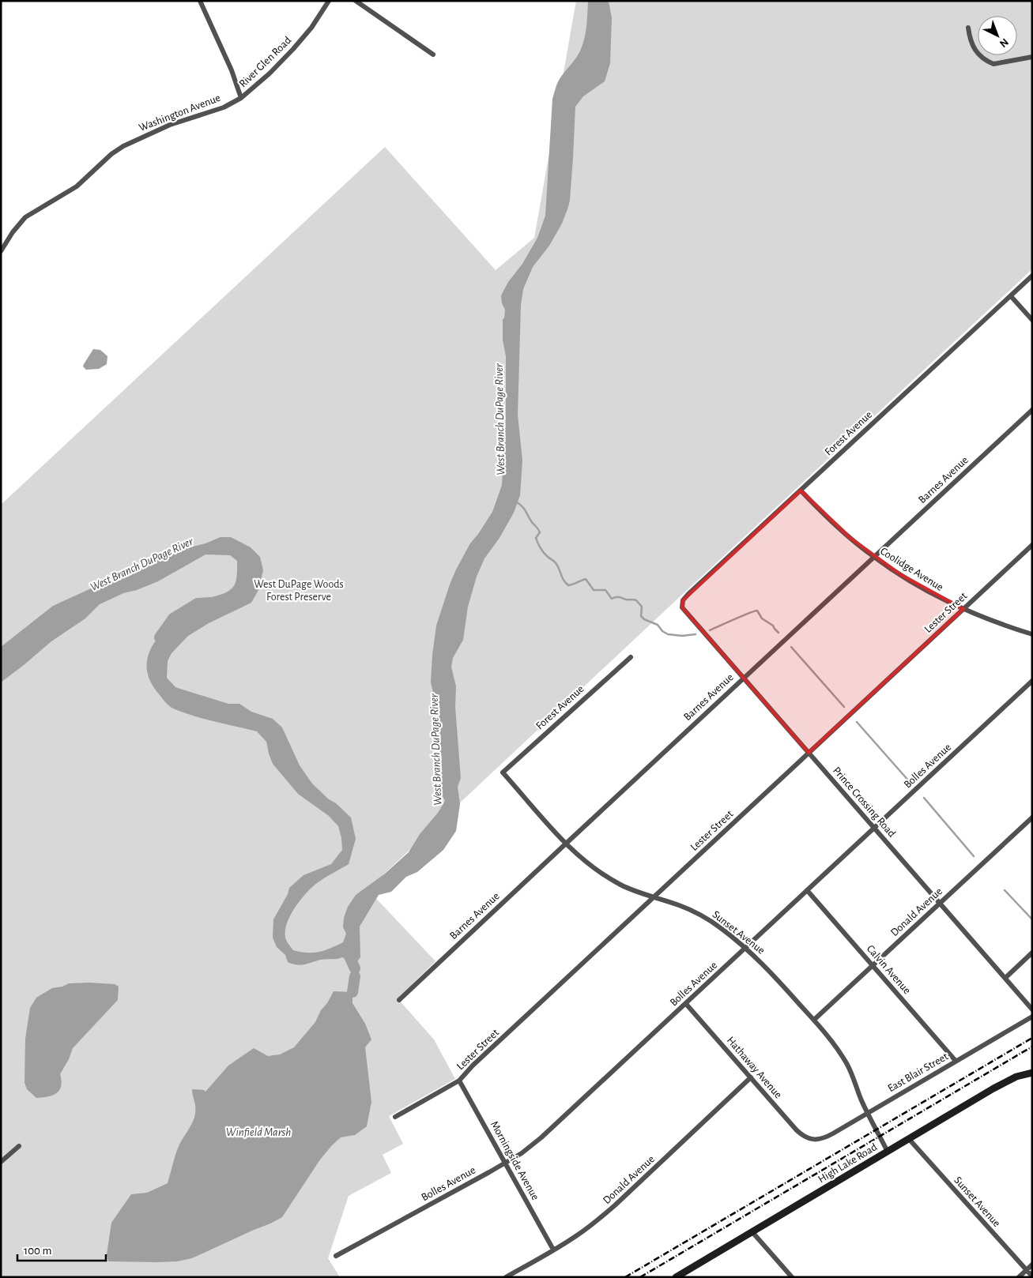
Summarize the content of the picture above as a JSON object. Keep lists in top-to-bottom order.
{
  "streets": {
    "street": [
      "River Glen Road",
      "Washington Avenue",
      "Forest Avenue",
      "Barnes Avenue",
      "Coolidge Avenue",
      "Lester Street",
      "Bolles Avenue",
      "Prince Crossing Road",
      "Donald Avenue",
      "Sunset Avenue",
      "Calvin Avenue",
      "Hathaway Avenue",
      "East Blair Street",
      "Morningside Avenue",
      "High Lake Road"
    ]
  },
  "crossings": [
    ["River Glen Road", "Washington Avenue"],
    ["Forest Avenue", "Coolidge Avenue"],
    ["Forest Avenue", "Prince Crossing Road"],
    ["Forest Avenue", "Sunset Avenue"],
    ["Barnes Avenue", "Coolidge Avenue"],
    ["Barnes Avenue", "Prince Crossing Road"],
    ["Barnes Avenue", "Sunset Avenue"],
    ["Coolidge Avenue", "Lester Street"],
    ["Lester Street", "Prince Crossing Road"],
    ["Lester Street", "Sunset Avenue"],
    ["Lester Street", "Morningside Avenue"],
    ["Bolles Avenue", "Prince Crossing Road"],
    ["Bolles Avenue", "Sunset Avenue"],
    ["Bolles Avenue", "Calvin Avenue"],
    ["Bolles Avenue", "Hathaway Avenue"],
    ["Bolles Avenue", "Morningside Avenue"],
    ["Prince Crossing Road", "Donald Avenue"],
    ["Donald Avenue", "Sunset Avenue"],
    ["Donald Avenue", "Calvin Avenue"],
    ["Donald Avenue", "Hathaway Avenue"],
    ["Donald Avenue", "Morningside Avenue"],
    ["Sunset Avenue", "East Blair Street"],
    ["Sunset Avenue", "High Lake Road"],
    ["Calvin Avenue", "East Blair Street"],
    ["Hathaway Avenue", "East Blair Street"]
  ],
  "water": ["West Branch DuPage River", "Winfield Marsh"],
  "parks": ["West DuPage Woods Forest Preserve"],
  "scale_bar": "100 m",
  "north": "bottom right"
}
